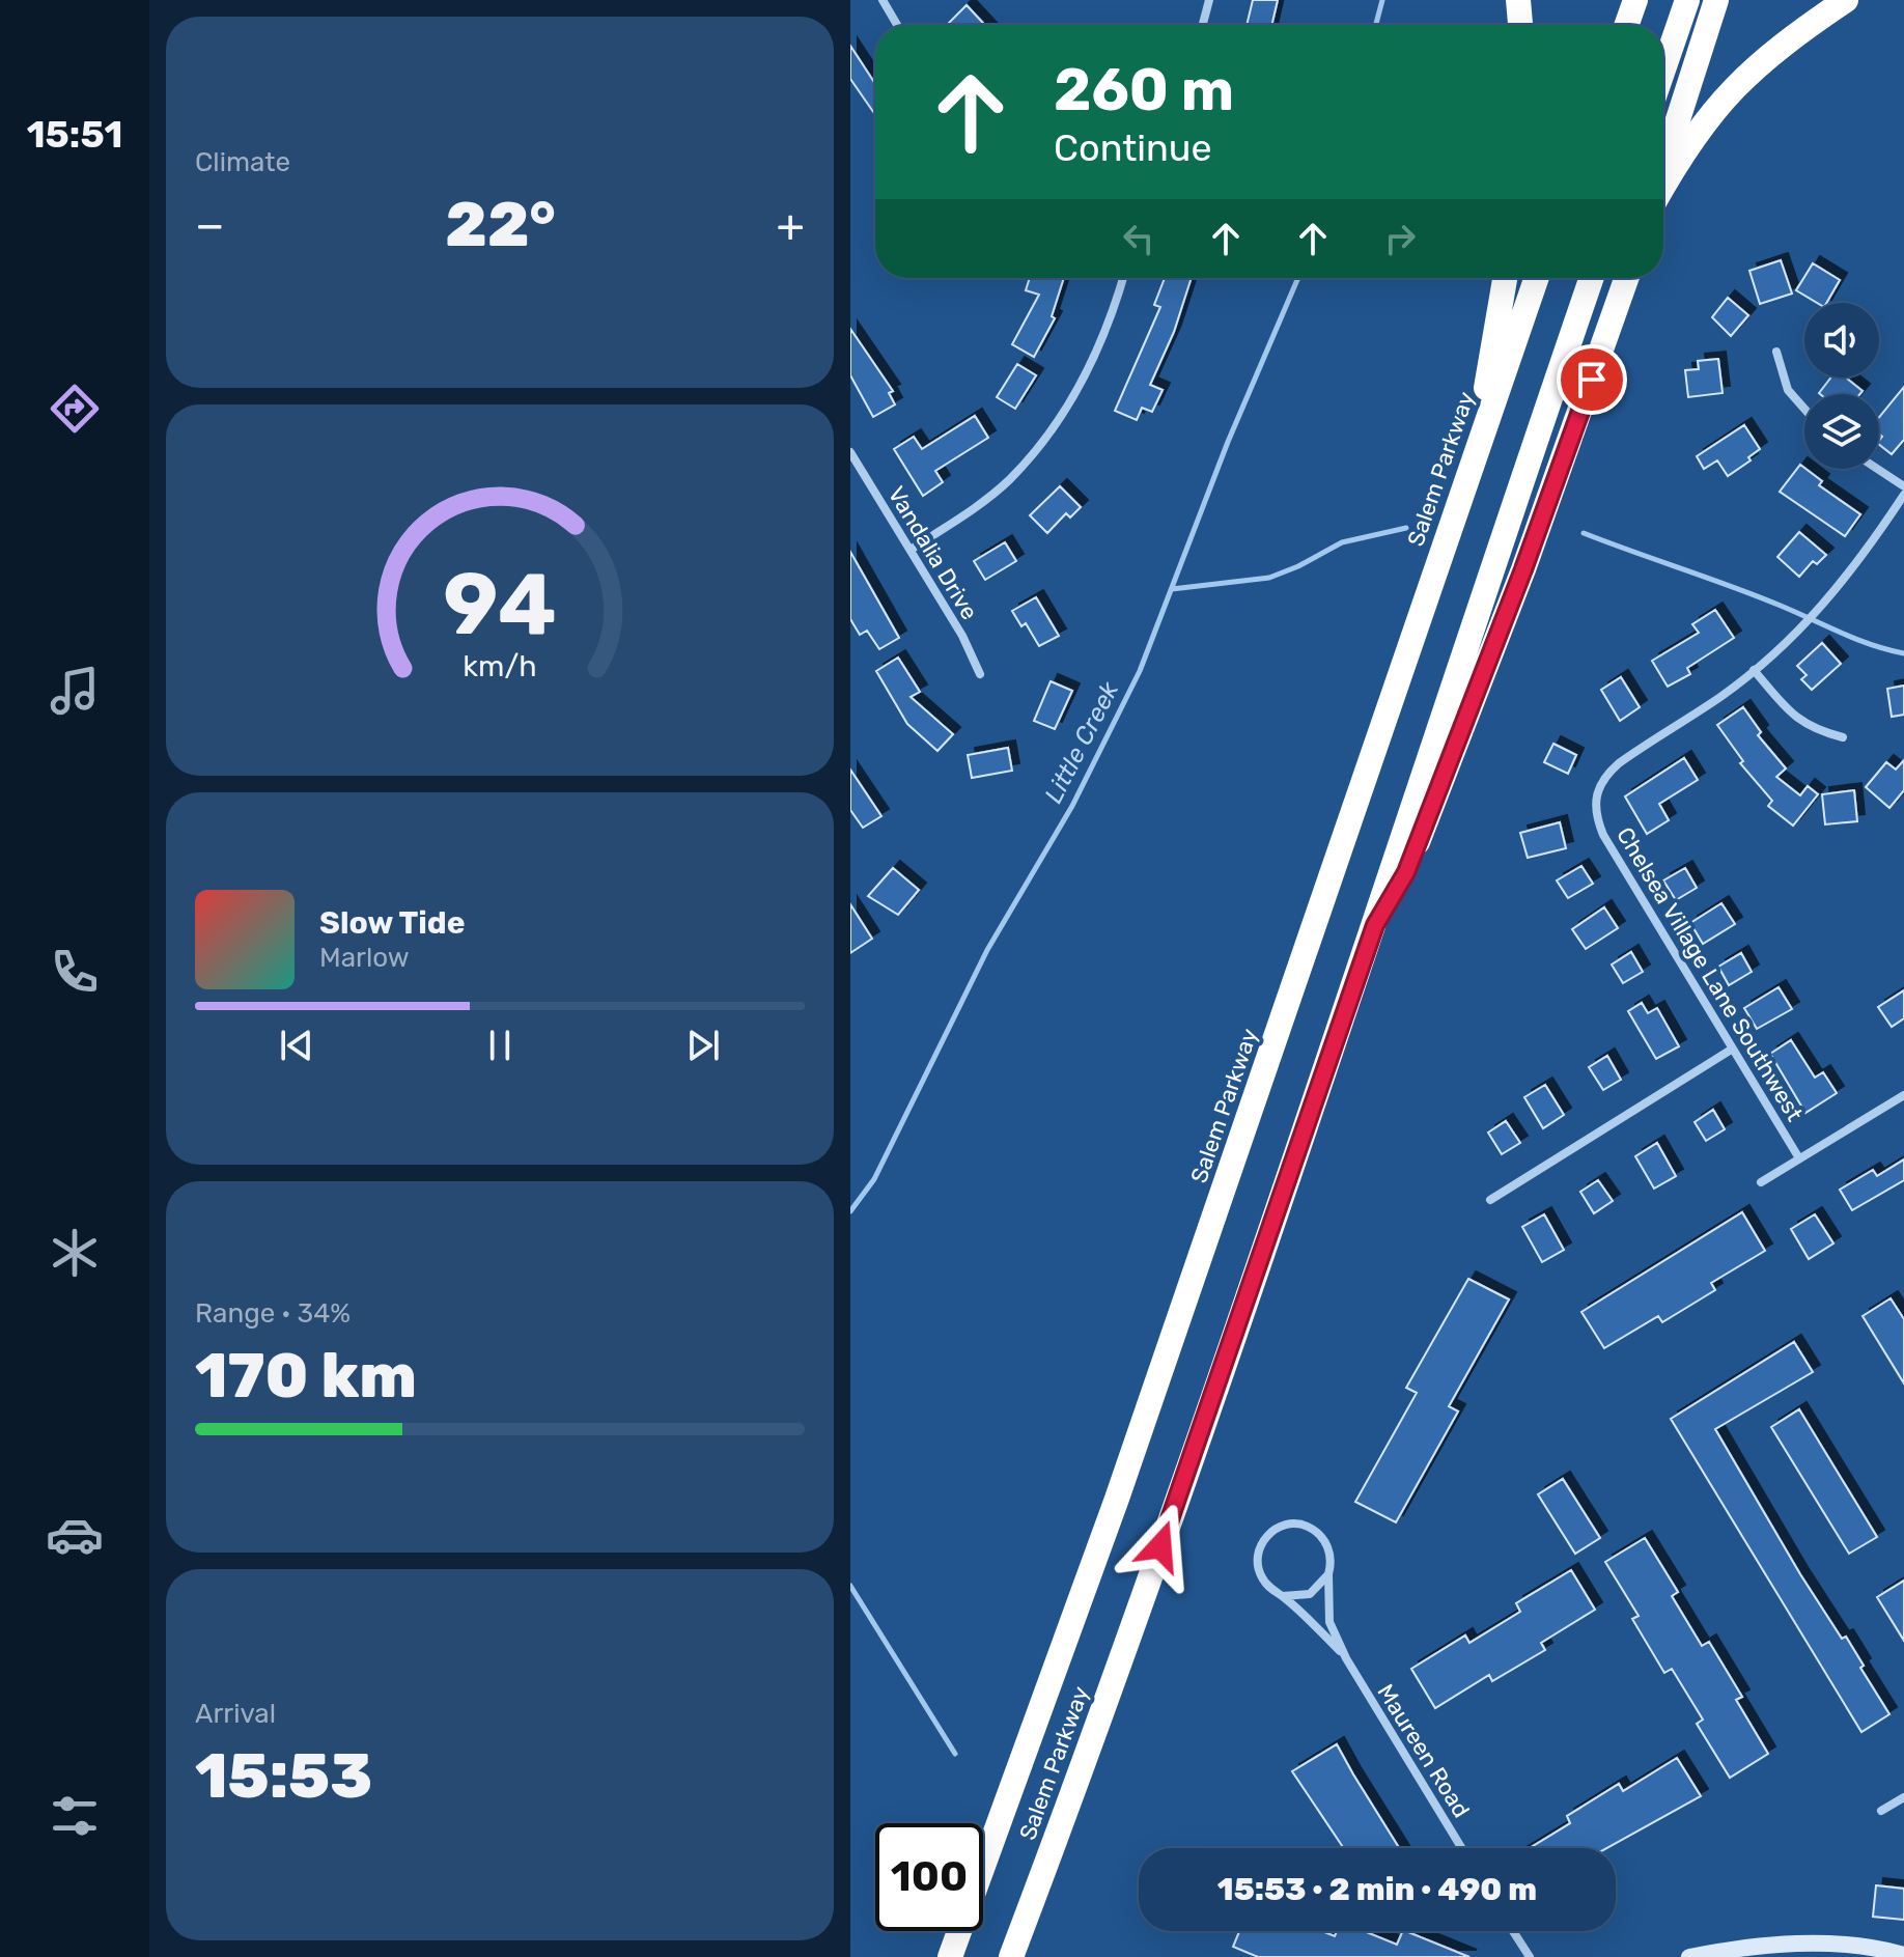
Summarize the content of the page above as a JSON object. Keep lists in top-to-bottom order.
{
  "streets": {
    "highway": ["Salem Parkway"],
    "street": ["Vandalia Drive", "Chelsea Village Lane Southwest", "Maureen Road"]
  },
  "water": ["Little Creek"],
  "page": {
    "tabs": "15:51",
    "tile": [
      "Climate",
      ["Range · 34%", "170 km"],
      ["Arrival", "15:53"]
    ],
    "turn": ["260 m", "Continue"],
    "heat": ["−", "22°", "+"],
    "song": ["Slow Tide", "Marlow"],
    "limit": "100",
    "trip": "15:53 · 2 min · 490 m",
    "gauge": ["94", "km/h"]
  }
}
